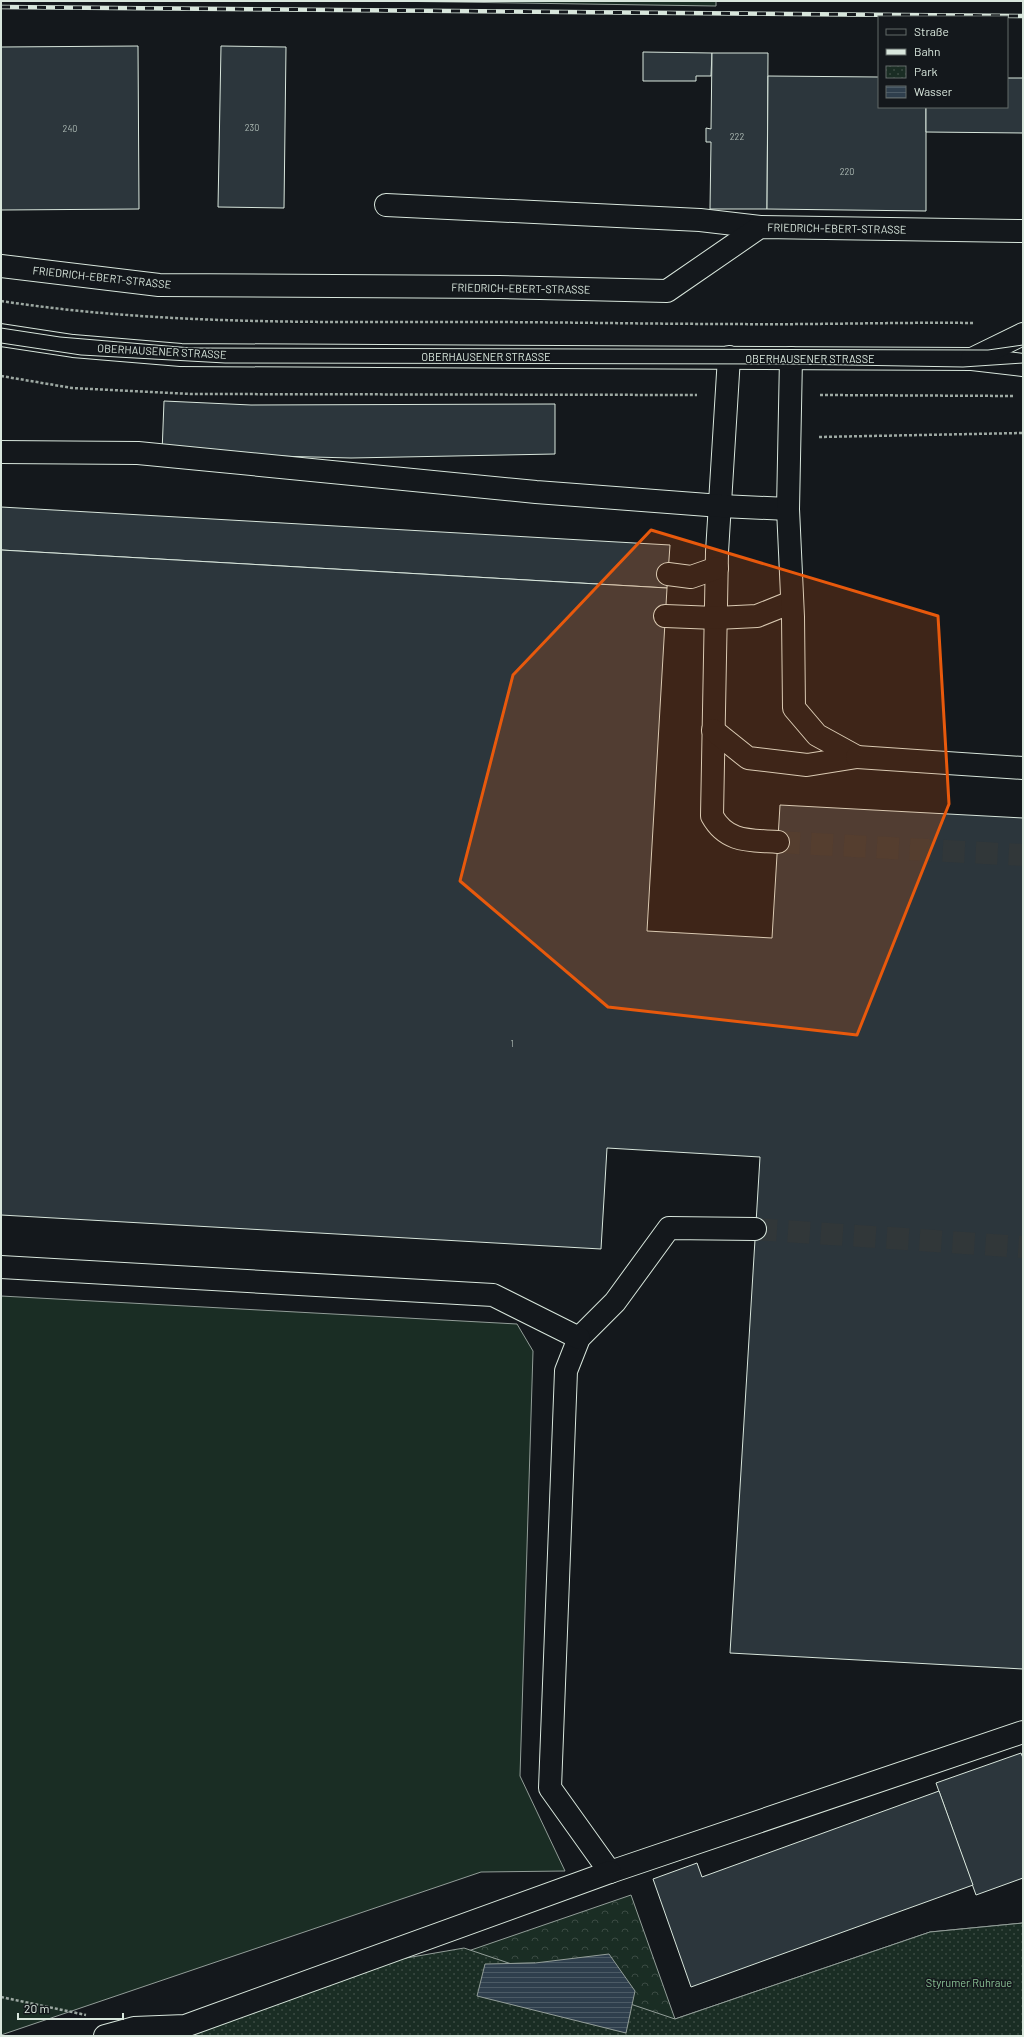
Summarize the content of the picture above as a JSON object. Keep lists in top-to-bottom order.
{
  "streets": {
    "main road": ["FRIEDRICH-EBERT-STRASSE", "OBERHAUSENER STRASSE"]
  },
  "parks": ["Styrumer Ruhraue"],
  "house_numbers": [
    "230",
    "240",
    "222",
    "220",
    "1"
  ],
  "legend": [
    "Straße",
    "Bahn",
    "Park",
    "Wasser"
  ],
  "scale_bar": "20 m"
}
